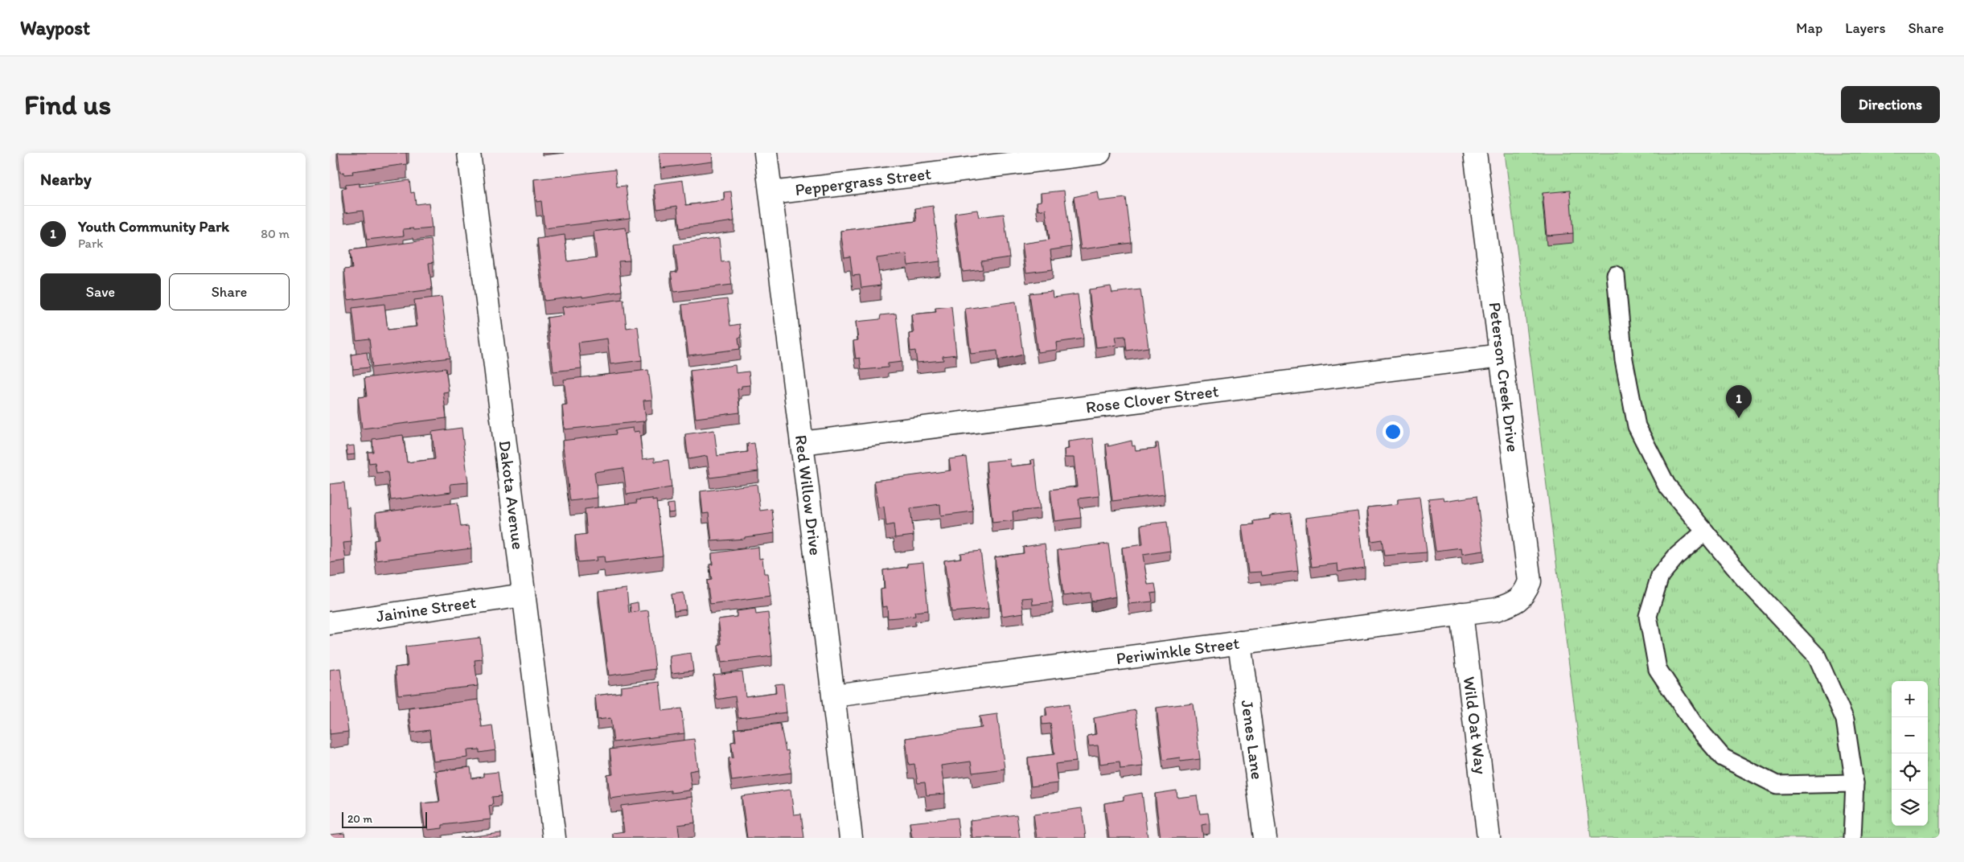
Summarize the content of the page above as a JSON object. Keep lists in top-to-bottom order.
{
  "streets": {
    "street": [
      "Peppergrass Street",
      "Peterson Creek Drive",
      "Rose Clover Street",
      "Dakota Avenue",
      "Red Willow Drive",
      "Jainine Street",
      "Periwinkle Street",
      "Wild Oat Way",
      "Jenes Lane"
    ]
  },
  "crossings": [
    ["Peppergrass Street", "Red Willow Drive"],
    ["Peterson Creek Drive", "Rose Clover Street"],
    ["Peterson Creek Drive", "Periwinkle Street"],
    ["Rose Clover Street", "Red Willow Drive"],
    ["Dakota Avenue", "Jainine Street"],
    ["Red Willow Drive", "Periwinkle Street"],
    ["Periwinkle Street", "Wild Oat Way"],
    ["Periwinkle Street", "Jenes Lane"]
  ],
  "scale_bar": "20 m",
  "page": {
    "header": "Waypost",
    "nav": ["Map", "Layers", "Share"],
    "buttons": [
      "Directions",
      ["Save", "Share"]
    ],
    "title": "Find us",
    "heading": "Nearby",
    "list": [
      {
        "mark": "1",
        "name": "Youth Community Park",
        "note": "Park",
        "value": "80 m"
      }
    ],
    "pins": "1",
    "map_buttons": ["+", "−"],
    "scale": "20 m"
  }
}
